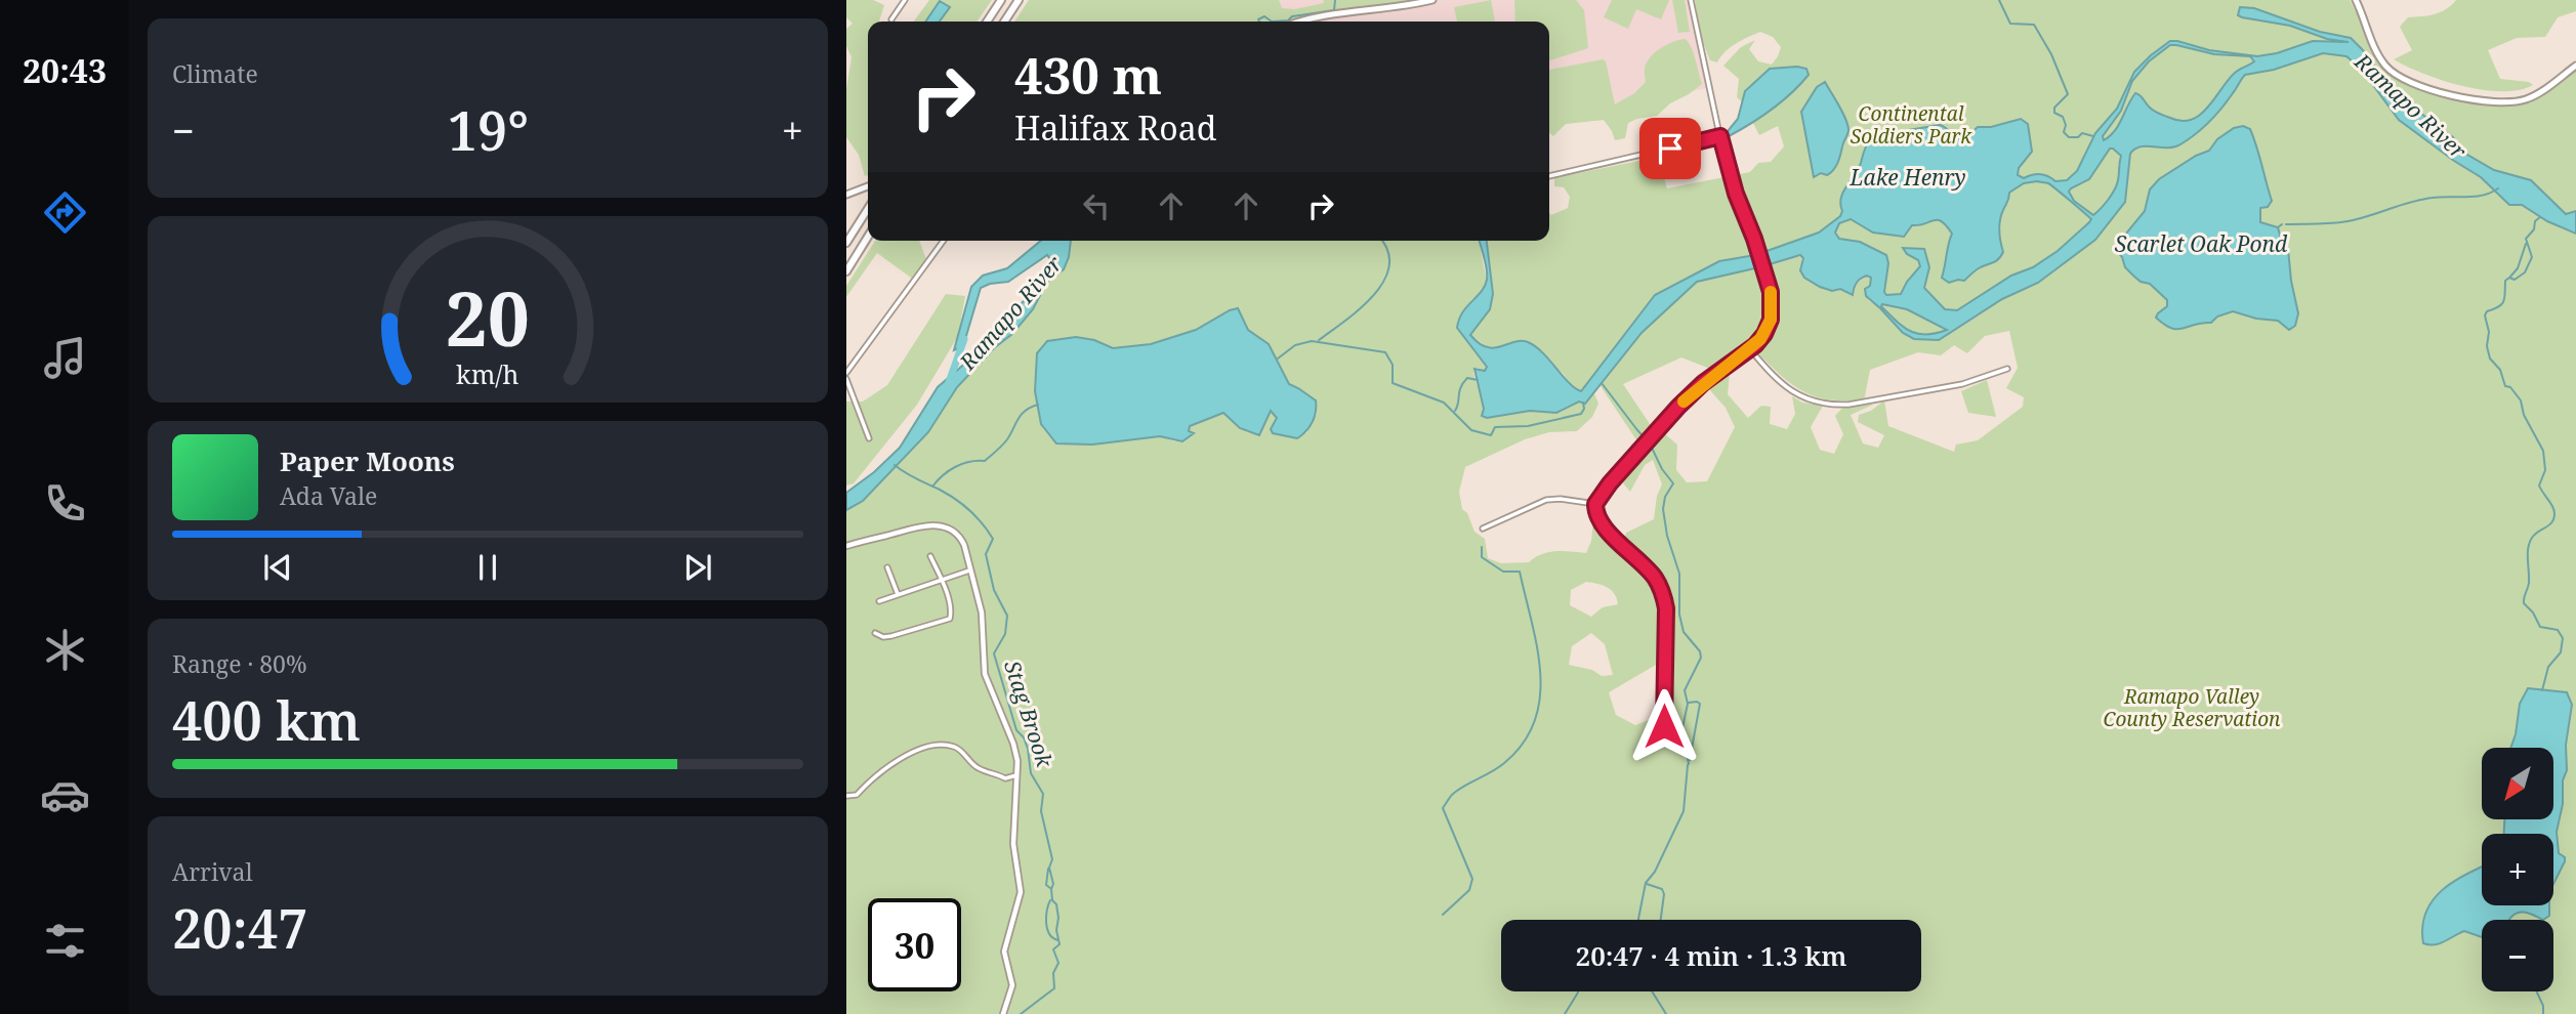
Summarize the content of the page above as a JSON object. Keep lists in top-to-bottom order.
{
  "water": [
    "Ramapo River",
    "Lake Henry",
    "Scarlet Oak Pond",
    "Stag Brook"
  ],
  "parks": ["Continental Soldiers Park", "Ramapo Valley County Reservation"],
  "north": "bottom left",
  "page": {
    "tabs": "20:43",
    "tile": [
      "Climate",
      ["Range · 80%", "400 km"],
      ["Arrival", "20:47"]
    ],
    "turn": ["430 m", "Halifax Road"],
    "heat": ["−", "19°", "+"],
    "song": ["Paper Moons", "Ada Vale"],
    "map_buttons": ["+", "−"],
    "limit": "30",
    "trip": "20:47 · 4 min · 1.3 km",
    "gauge": ["20", "km/h"]
  }
}
